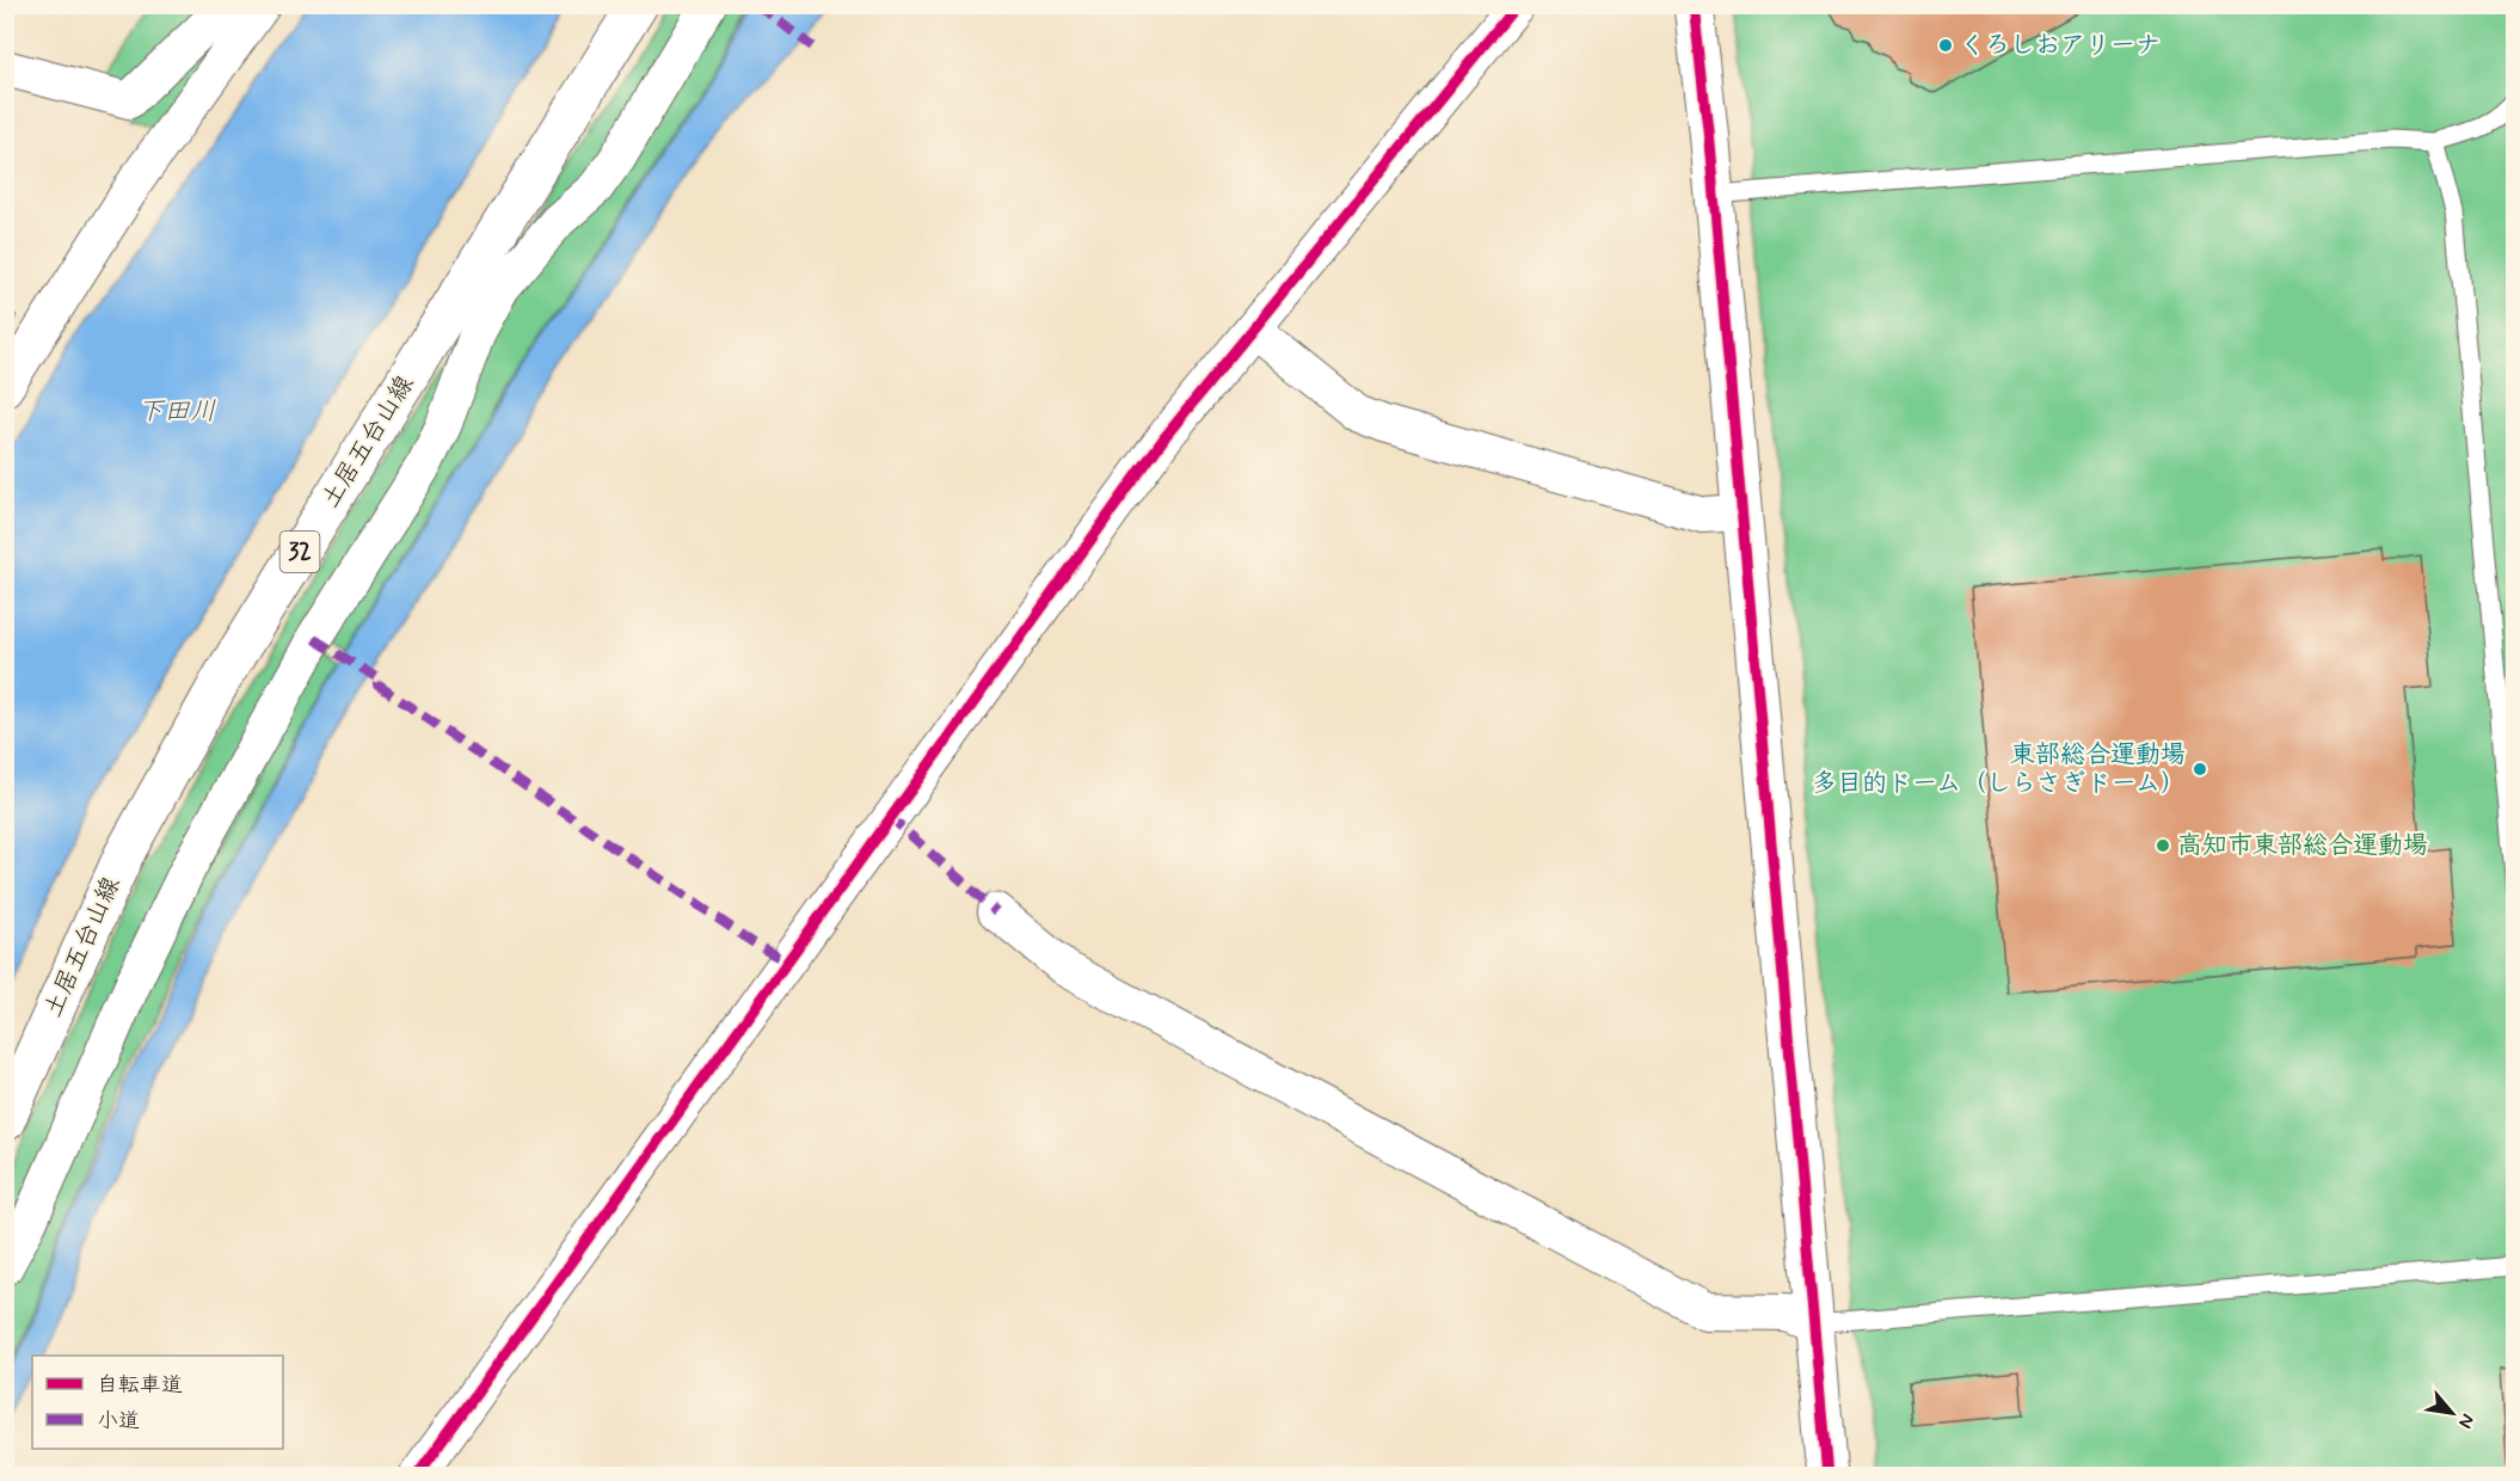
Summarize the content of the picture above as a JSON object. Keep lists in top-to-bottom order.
{
  "streets": {
    "street": ["土居五台山線", "32"]
  },
  "water": ["下田川"],
  "places": ["くろしおアリーナ", "東部総合運動場 多目的ドーム（しらさぎドーム）", "高知市東部総合運動場"],
  "legend": ["自転車道", "小道"],
  "north": "bottom right"
}
